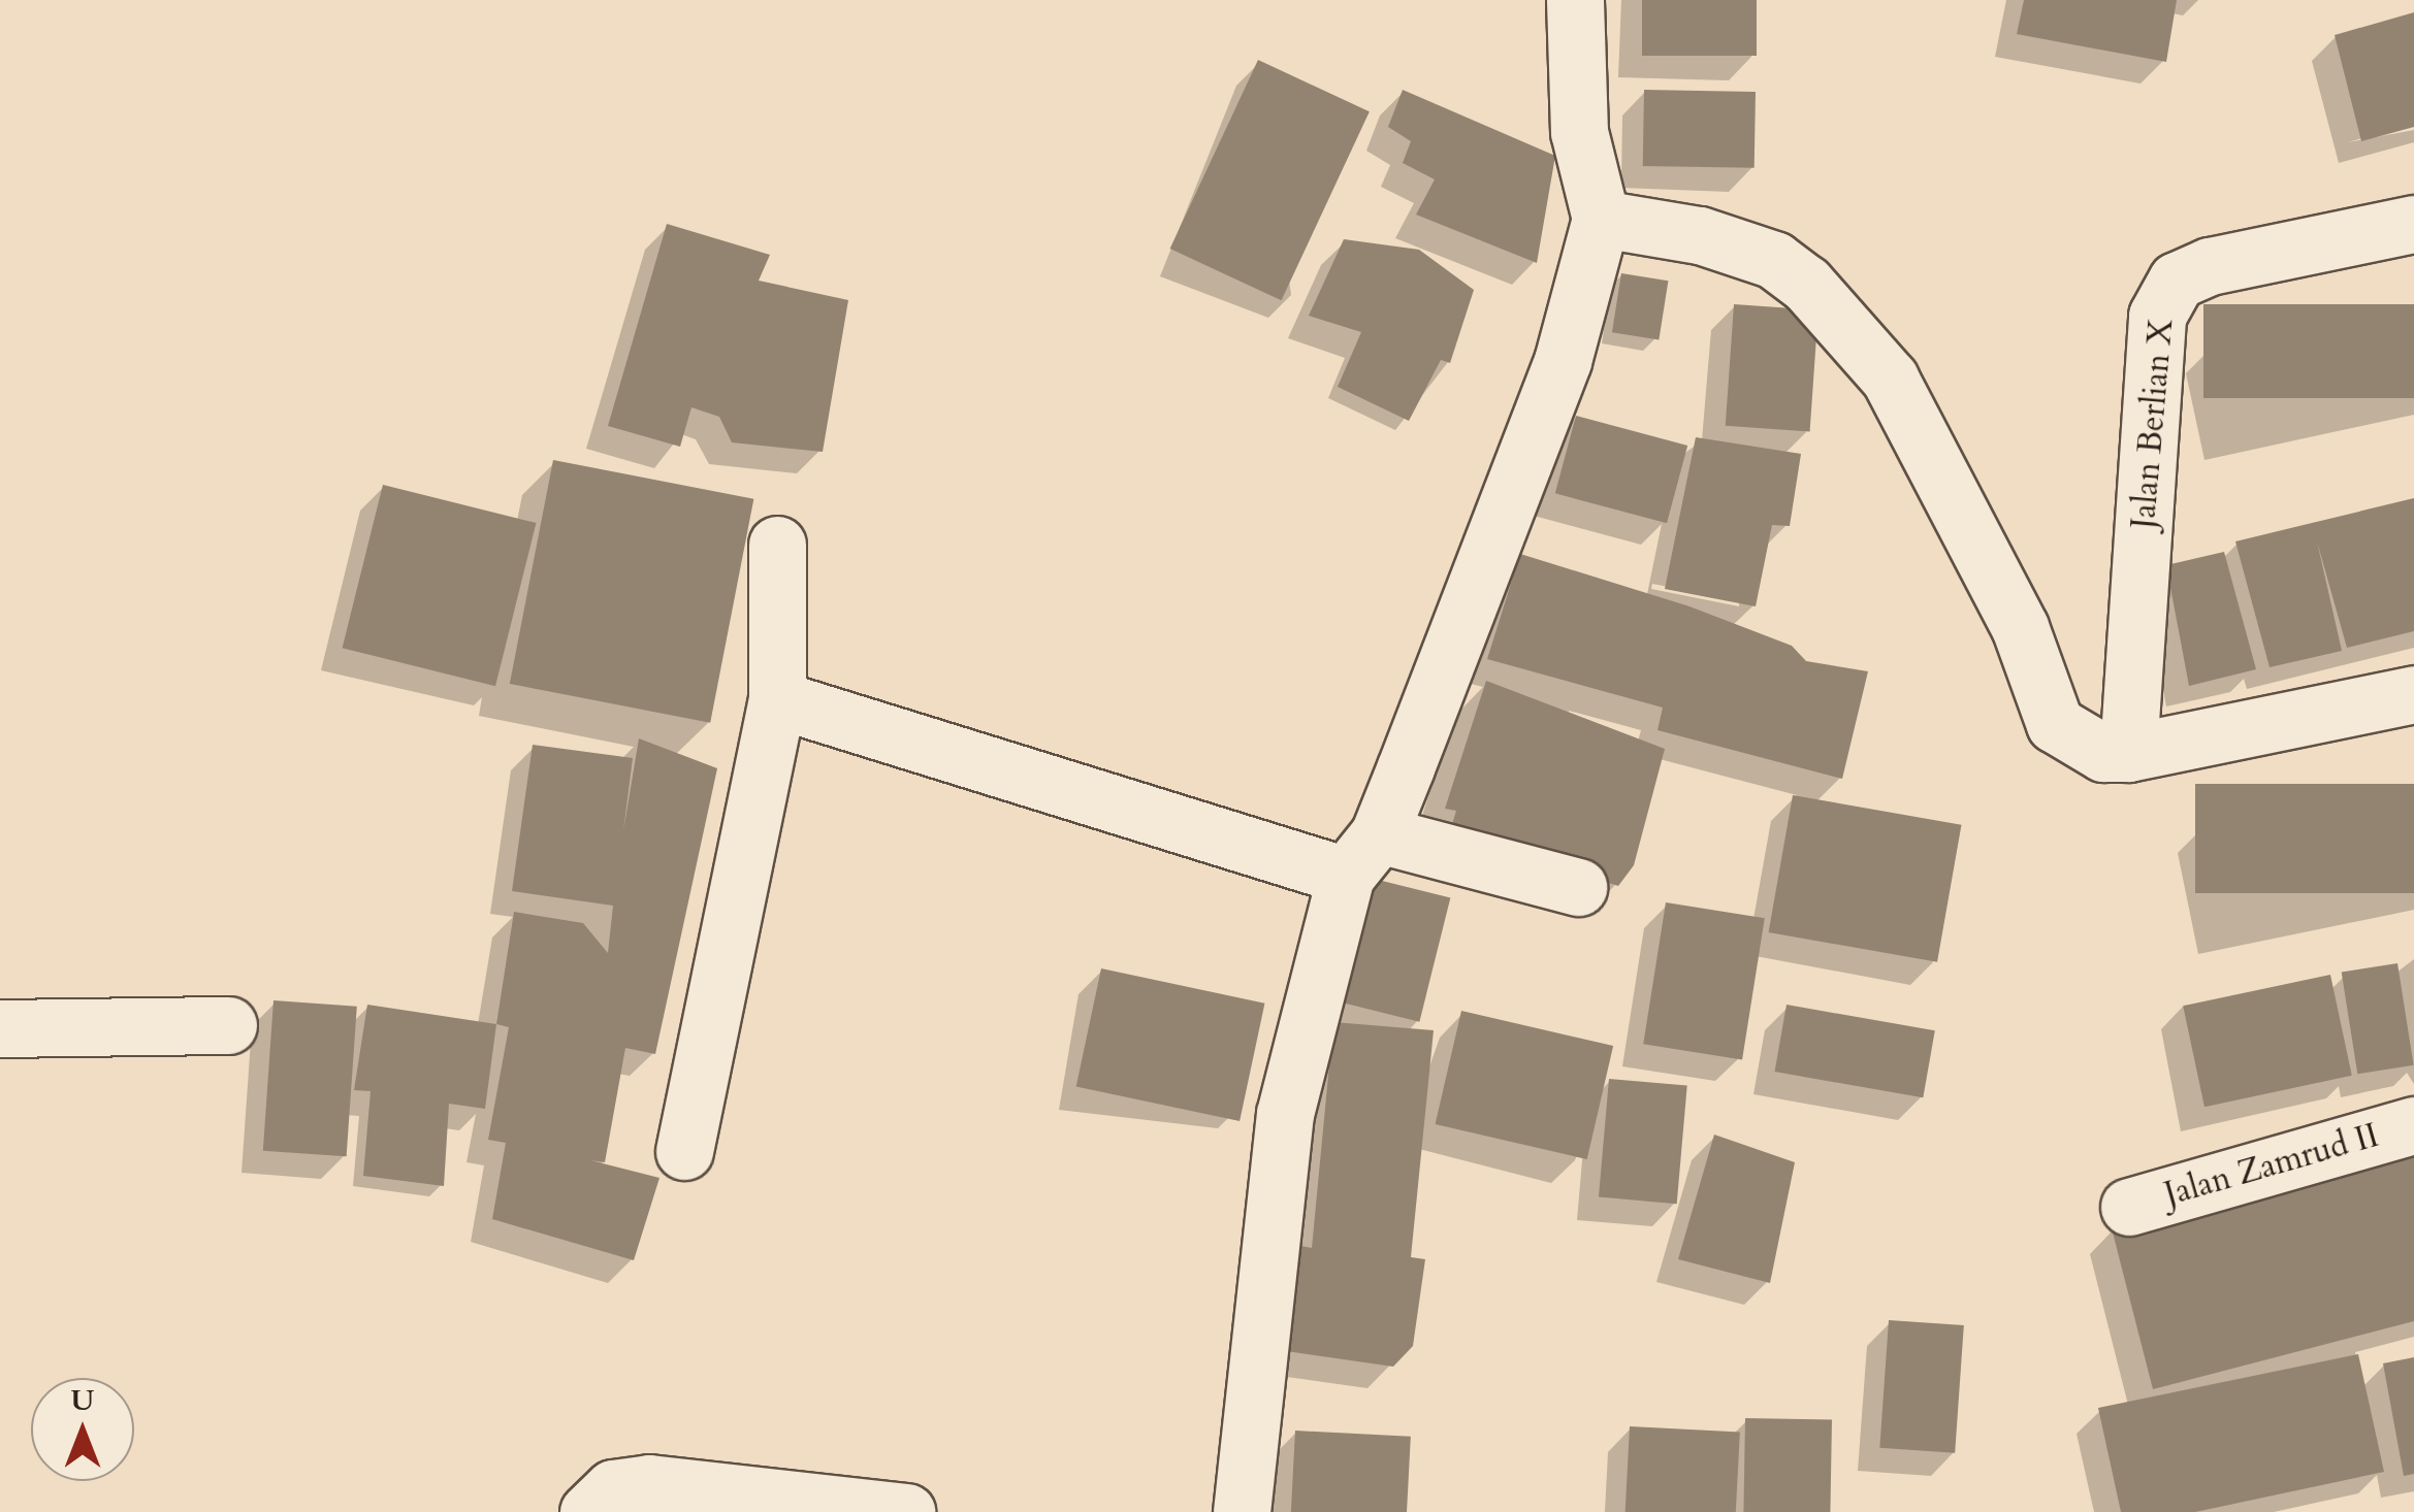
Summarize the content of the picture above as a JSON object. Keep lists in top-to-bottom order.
{
  "streets": {
    "street": ["Jalan Berlian X", "Jalan Zamrud II"]
  },
  "north": "top"
}
